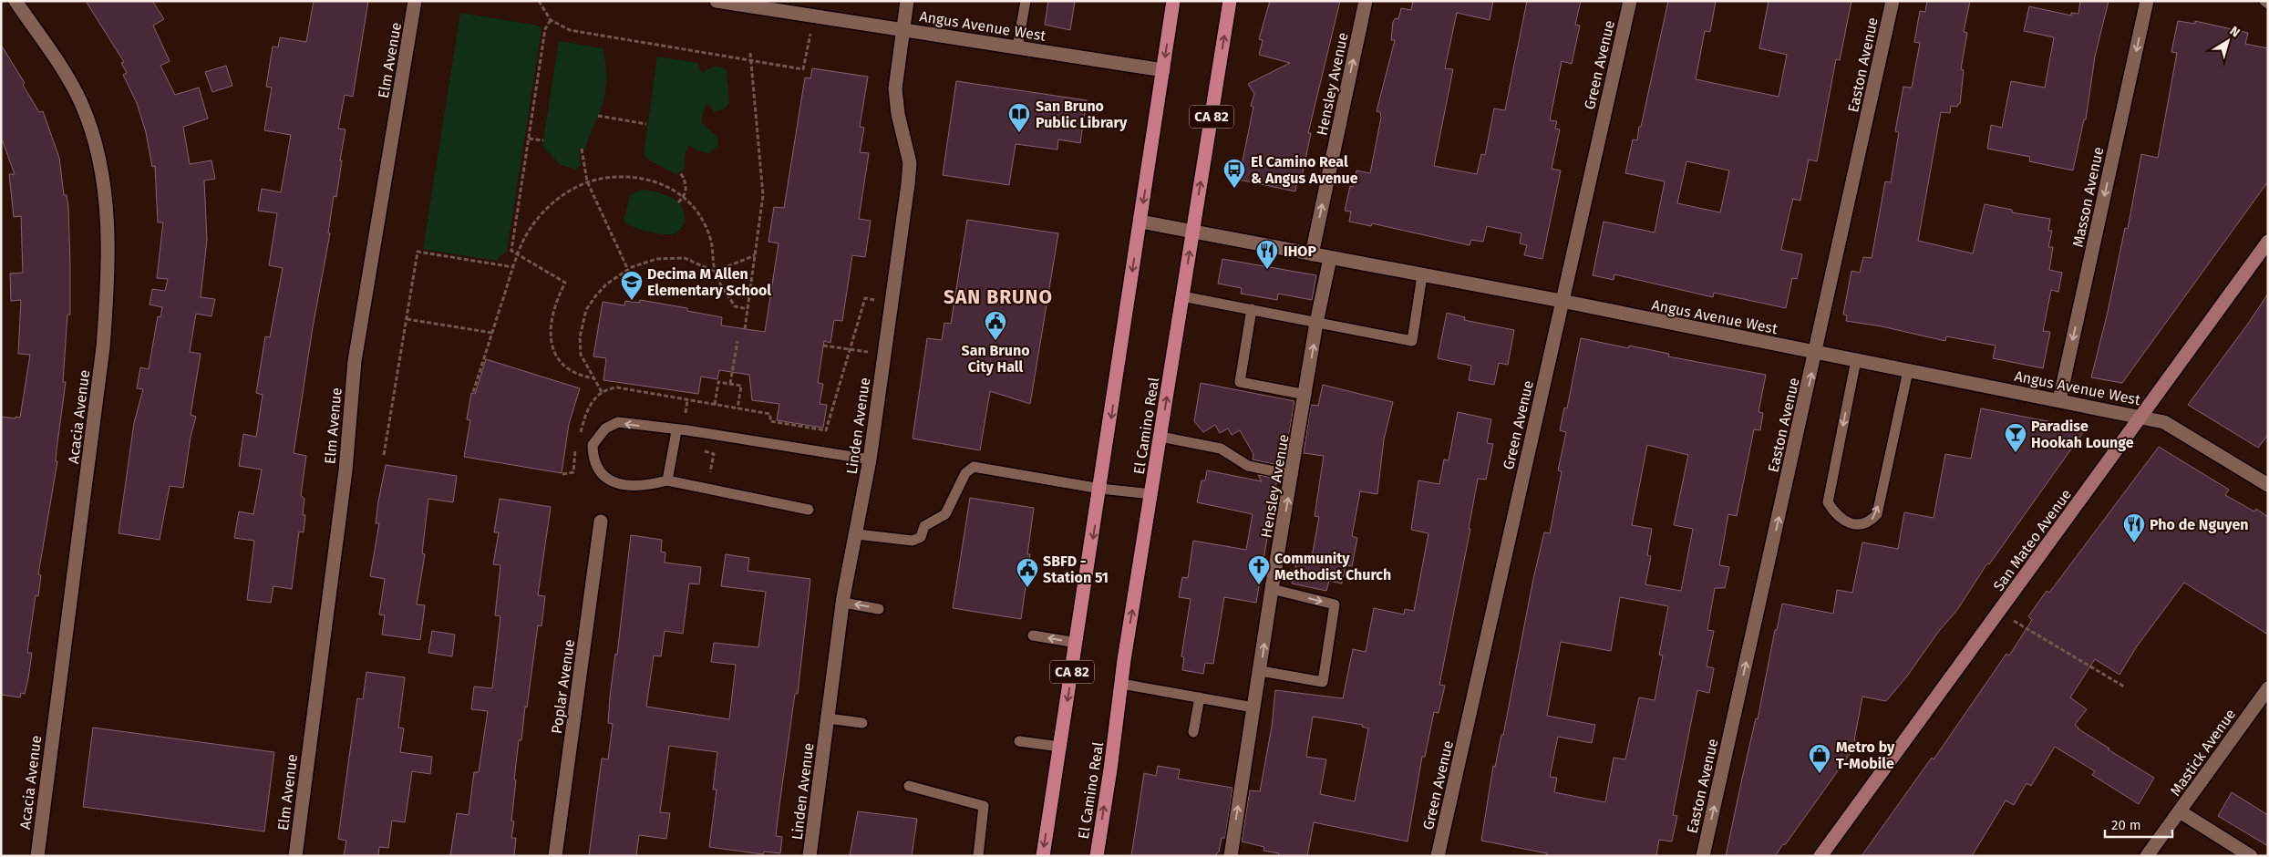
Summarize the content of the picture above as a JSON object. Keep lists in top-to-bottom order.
{
  "streets": {
    "main road": ["CA 82", "El Camino Real"],
    "street": [
      "Angus Avenue West",
      "Elm Avenue",
      "Green Avenue",
      "Easton Avenue",
      "Hensley Avenue",
      "Masson Avenue",
      "Acacia Avenue",
      "Linden Avenue",
      "San Mateo Avenue",
      "Poplar Avenue",
      "Mastick Avenue"
    ]
  },
  "crossings": [
    ["Angus Avenue West", "Green Avenue"],
    ["Angus Avenue West", "Easton Avenue"],
    ["Angus Avenue West", "Hensley Avenue"],
    ["Angus Avenue West", "CA 82"],
    ["Angus Avenue West", "Masson Avenue"],
    ["Angus Avenue West", "Linden Avenue"],
    ["Angus Avenue West", "El Camino Real"],
    ["Angus Avenue West", "San Mateo Avenue"]
  ],
  "one_way": ["Easton Avenue", "Hensley Avenue", "Masson Avenue"],
  "districts": ["SAN BRUNO"],
  "places": {
    "library": ["San Bruno Public Library"],
    "bus stop": ["El Camino Real & Angus Avenue"],
    "restaurant": ["IHOP", "Pho de Nguyen"],
    "school or university": ["Decima M Allen Elementary School"],
    "public building": ["San Bruno City Hall", "SBFD - Station 51"],
    "bar": ["Paradise Hookah Lounge"],
    "church": ["Community Methodist Church"],
    "shop": ["Metro by T-Mobile"]
  },
  "scale_bar": "20 m",
  "north": "top right"
}
